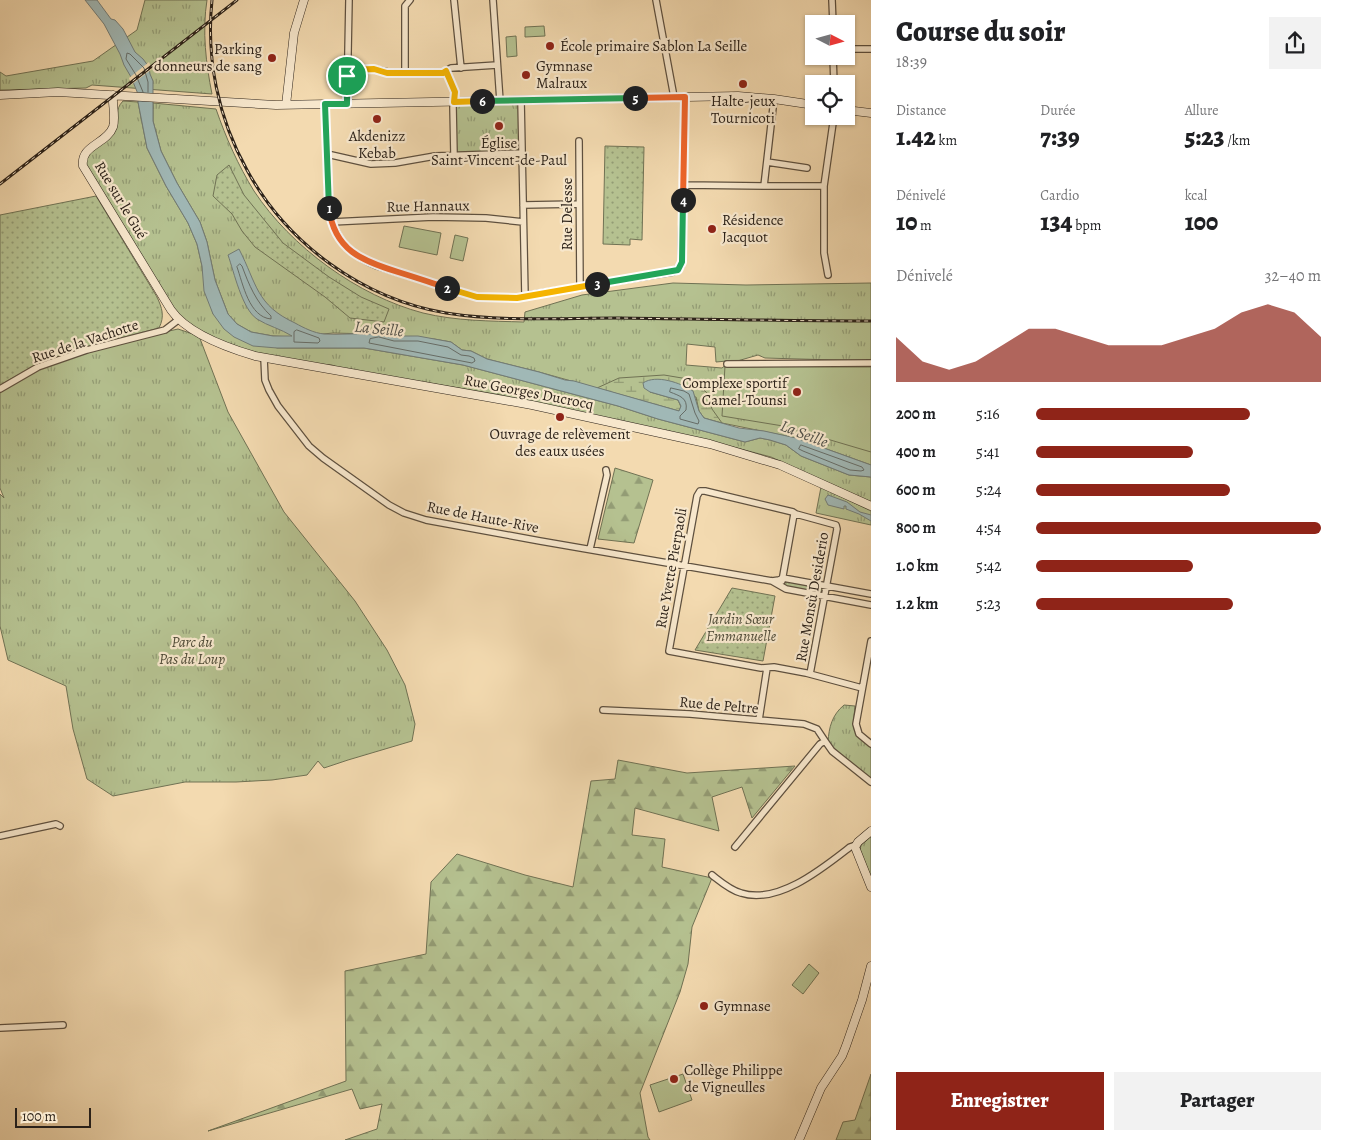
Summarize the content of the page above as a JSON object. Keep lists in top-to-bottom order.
{
  "streets": {
    "street": [
      "Rue sur le Gué",
      "Rue Hannaux",
      "Rue Delesse",
      "Rue de la Vachotte",
      "Rue Georges Ducrocq",
      "Rue de Haute-Rive",
      "Rue Yvette Pierpaoli",
      "Rue Monsù Desiderio",
      "Rue de Peltre"
    ]
  },
  "crossings": [
    ["Rue sur le Gué", "Rue de la Vachotte"],
    ["Rue sur le Gué", "Rue Georges Ducrocq"],
    ["Rue de la Vachotte", "Rue Georges Ducrocq"],
    ["Rue Georges Ducrocq", "Rue de Haute-Rive"],
    ["Rue de Haute-Rive", "Rue Yvette Pierpaoli"],
    ["Rue de Haute-Rive", "Rue Monsù Desiderio"],
    ["Rue Yvette Pierpaoli", "Rue Monsù Desiderio"]
  ],
  "water": ["La Seille"],
  "parks": ["Jardin Sœur Emmanuelle", "Parc du Pas du Loup"],
  "places": [
    "École primaire Sablon La Seille",
    "Parking donneurs de sang",
    "Gymnase Malraux",
    "Halte-jeux Tournicoti",
    "Akdenizz Kebab",
    "Église Saint-Vincent-de-Paul",
    "Résidence Jacquot",
    "Complexe sportif Camel-Tounsi",
    "Ouvrage de relèvement des eaux usées",
    "Gymnase",
    "Collège Philippe de Vigneulles"
  ],
  "scale_bar": "100 m",
  "north": "right",
  "page": {
    "heading": ["Course du soir", "18:39"],
    "stats": [
      ["Distance", "1.42 km"],
      ["Durée", "7:39"],
      ["Allure", "5:23 /km"],
      ["Dénivelé", "10 m"],
      ["Cardio", "134 bpm"],
      ["kcal", "100"]
    ],
    "pins": [
      "5",
      "6",
      "4",
      "1",
      "3",
      "2"
    ],
    "chart": ["Dénivelé", "32–40 m"],
    "list": [
      {
        "name": "200 m",
        "note": "5:16"
      },
      {
        "name": "400 m",
        "note": "5:41"
      },
      {
        "name": "600 m",
        "note": "5:24"
      },
      {
        "name": "800 m",
        "note": "4:54"
      },
      {
        "name": "1.0 km",
        "note": "5:42"
      },
      {
        "name": "1.2 km",
        "note": "5:23"
      }
    ],
    "buttons": ["Enregistrer", "Partager"],
    "scale": "100 m"
  }
}
